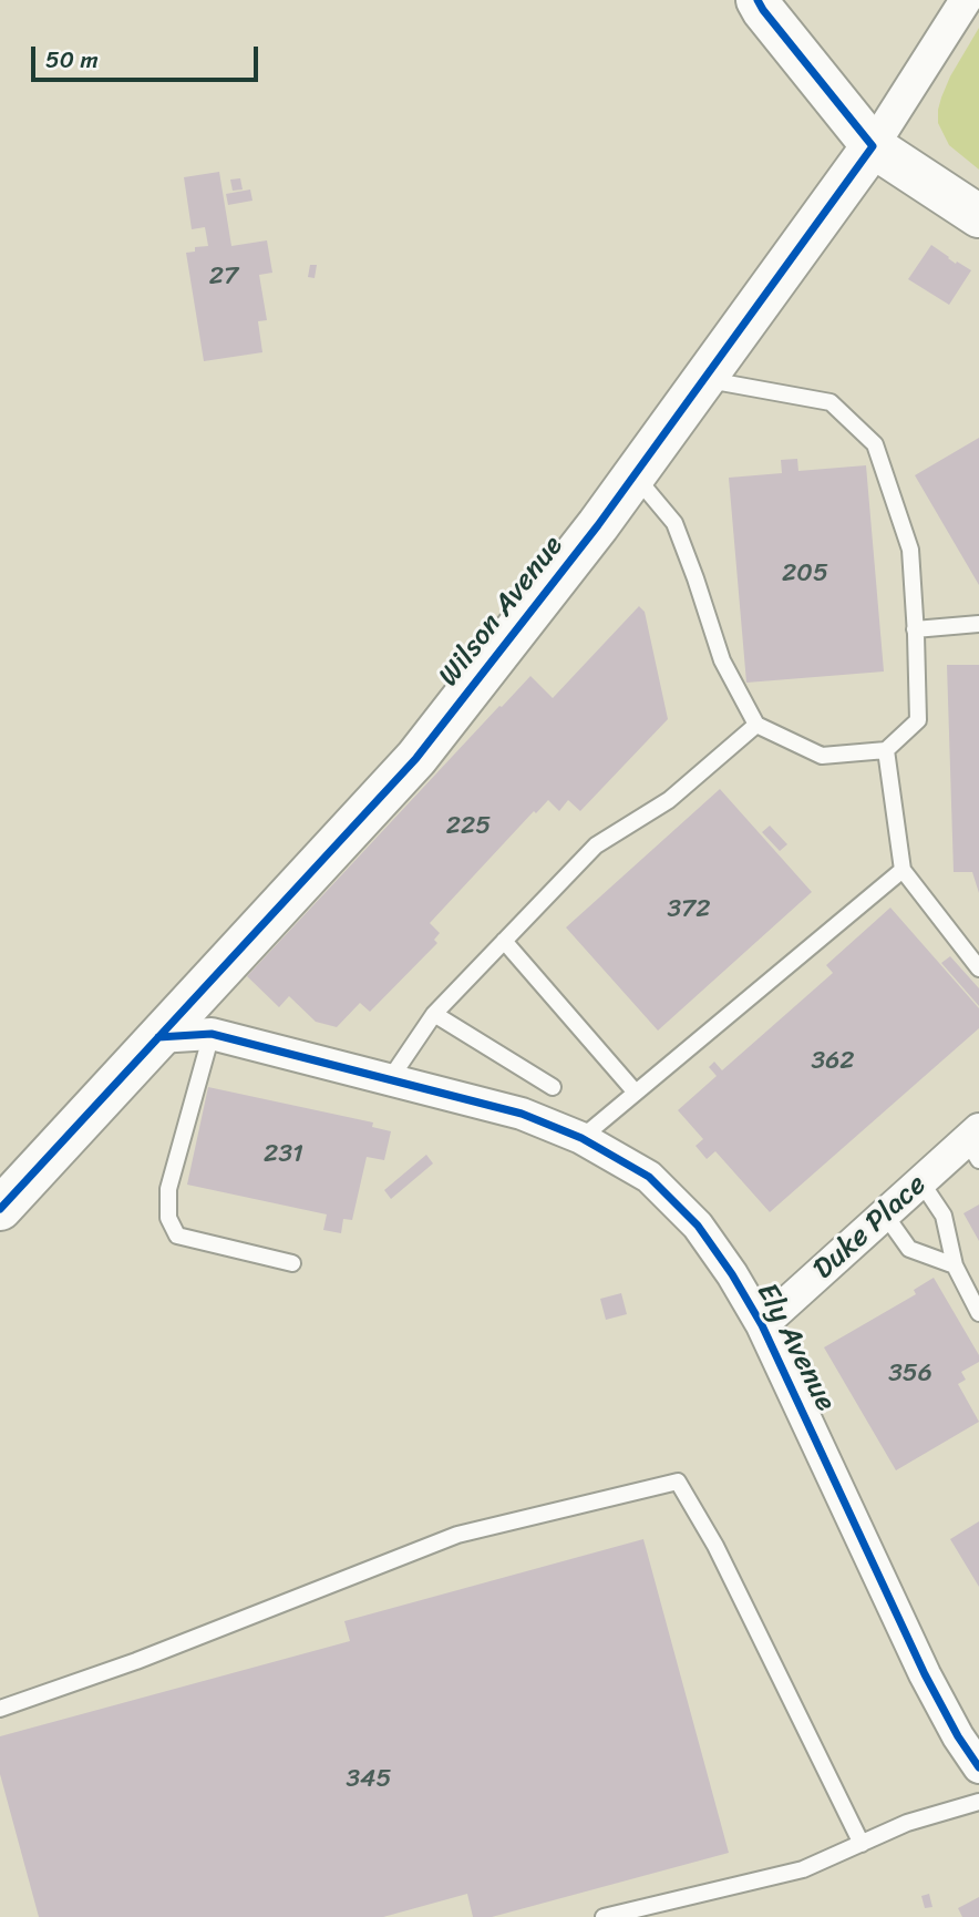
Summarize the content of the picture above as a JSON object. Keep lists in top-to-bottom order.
{
  "streets": {
    "main road": ["Wilson Avenue"],
    "street": ["Duke Place", "Ely Avenue"]
  },
  "crossings": [
    ["Wilson Avenue", "Ely Avenue"],
    ["Duke Place", "Ely Avenue"]
  ],
  "house_numbers": [
    "27",
    "205",
    "225",
    "372",
    "362",
    "231",
    "356",
    "345"
  ],
  "scale_bar": "50 m"
}
